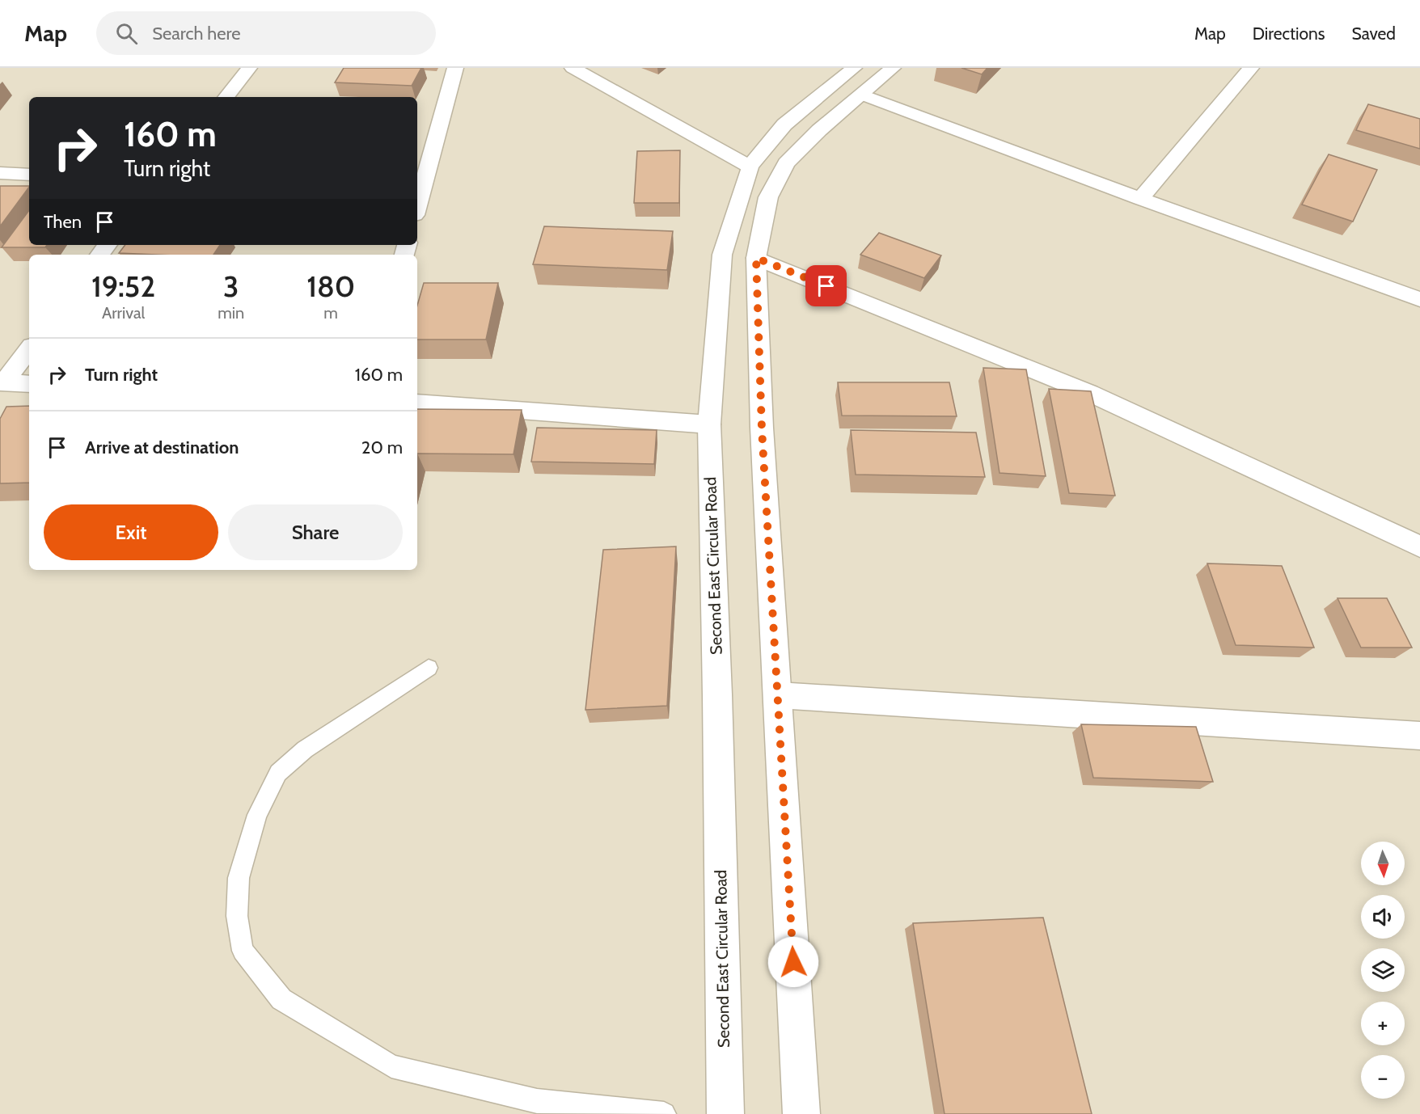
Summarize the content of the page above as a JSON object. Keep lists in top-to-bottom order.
{
  "streets": {
    "street": ["Second East Circular Road"]
  },
  "north": "bottom",
  "page": {
    "header": "Map",
    "search": "Search here",
    "nav": ["Map", "Directions", "Saved"],
    "turn": ["160 m", "Turn right"],
    "then": "Then",
    "eta": [
      "19:52",
      "Arrival",
      "3",
      "min",
      "180",
      "m"
    ],
    "list": [
      {
        "name": "Turn right",
        "value": "160 m"
      },
      {
        "name": "Arrive at destination",
        "value": "20 m"
      }
    ],
    "buttons": ["Exit", "Share"],
    "map_buttons": ["+", "−"]
  }
}
